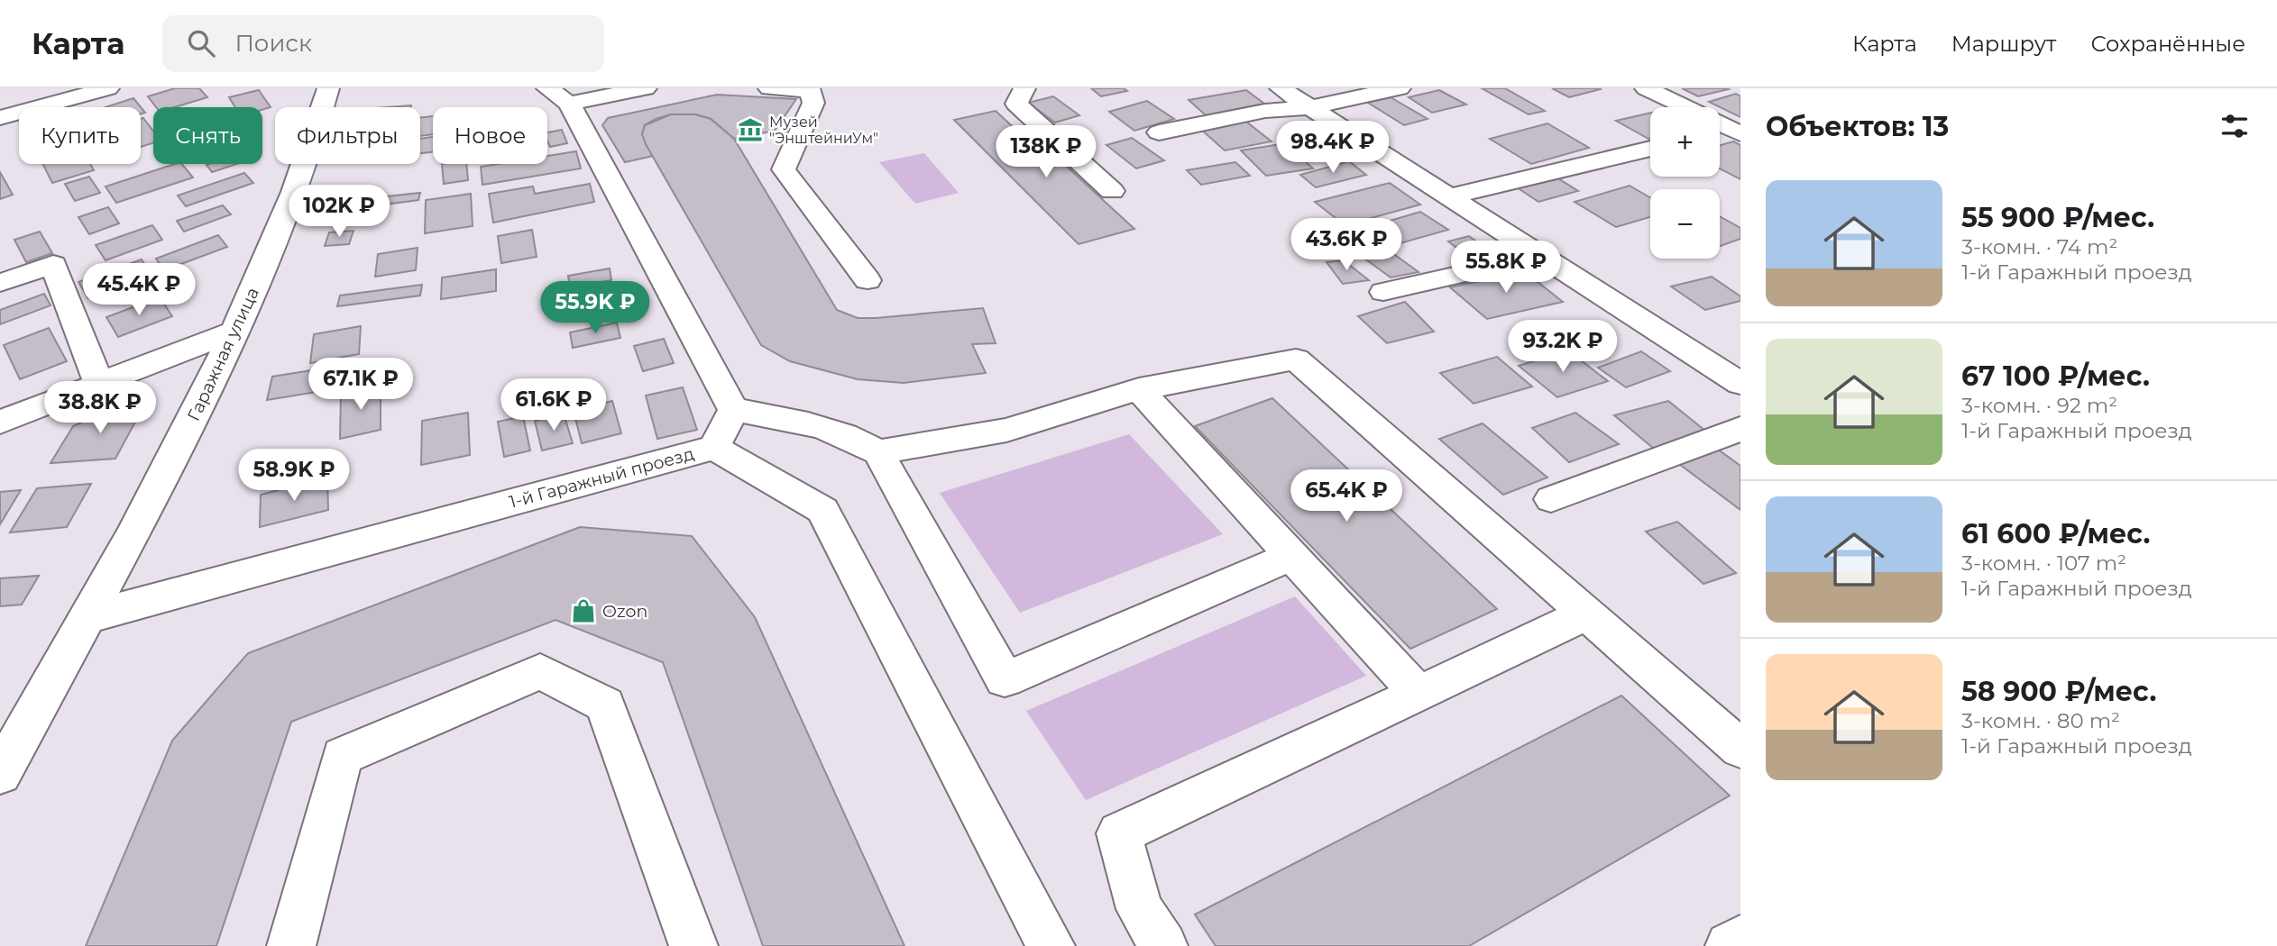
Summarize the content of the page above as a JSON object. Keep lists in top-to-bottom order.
{
  "streets": {
    "street": ["Гаражная улица", "1-й Гаражный проезд"]
  },
  "crossings": [
    ["Гаражная улица", "1-й Гаражный проезд"]
  ],
  "places": {
    "museum": ["Музей \"ЭнштейниУм\""],
    "shop": ["Ozon"]
  },
  "page": {
    "header": "Карта",
    "search": "Поиск",
    "nav": ["Карта", "Маршрут", "Сохранённые"],
    "heading": "Объектов: 13",
    "map_buttons": ["+", "−"],
    "chip": [
      "Купить",
      "Снять",
      "Фильтры",
      "Новое"
    ],
    "price": [
      "98.4K ₽",
      "138K ₽",
      "102K ₽",
      "43.6K ₽",
      "55.8K ₽",
      "45.4K ₽",
      "55.9K ₽",
      "93.2K ₽",
      "67.1K ₽",
      "61.6K ₽",
      "38.8K ₽",
      "58.9K ₽",
      "65.4K ₽"
    ],
    "list": [
      {
        "name": "55 900 ₽/мес.",
        "note": "3-комн. · 74 m² · 1-й Гаражный проезд"
      },
      {
        "name": "67 100 ₽/мес.",
        "note": "3-комн. · 92 m² · 1-й Гаражный проезд"
      },
      {
        "name": "61 600 ₽/мес.",
        "note": "3-комн. · 107 m² · 1-й Гаражный проезд"
      },
      {
        "name": "58 900 ₽/мес.",
        "note": "3-комн. · 80 m² · 1-й Гаражный проезд"
      }
    ]
  }
}
